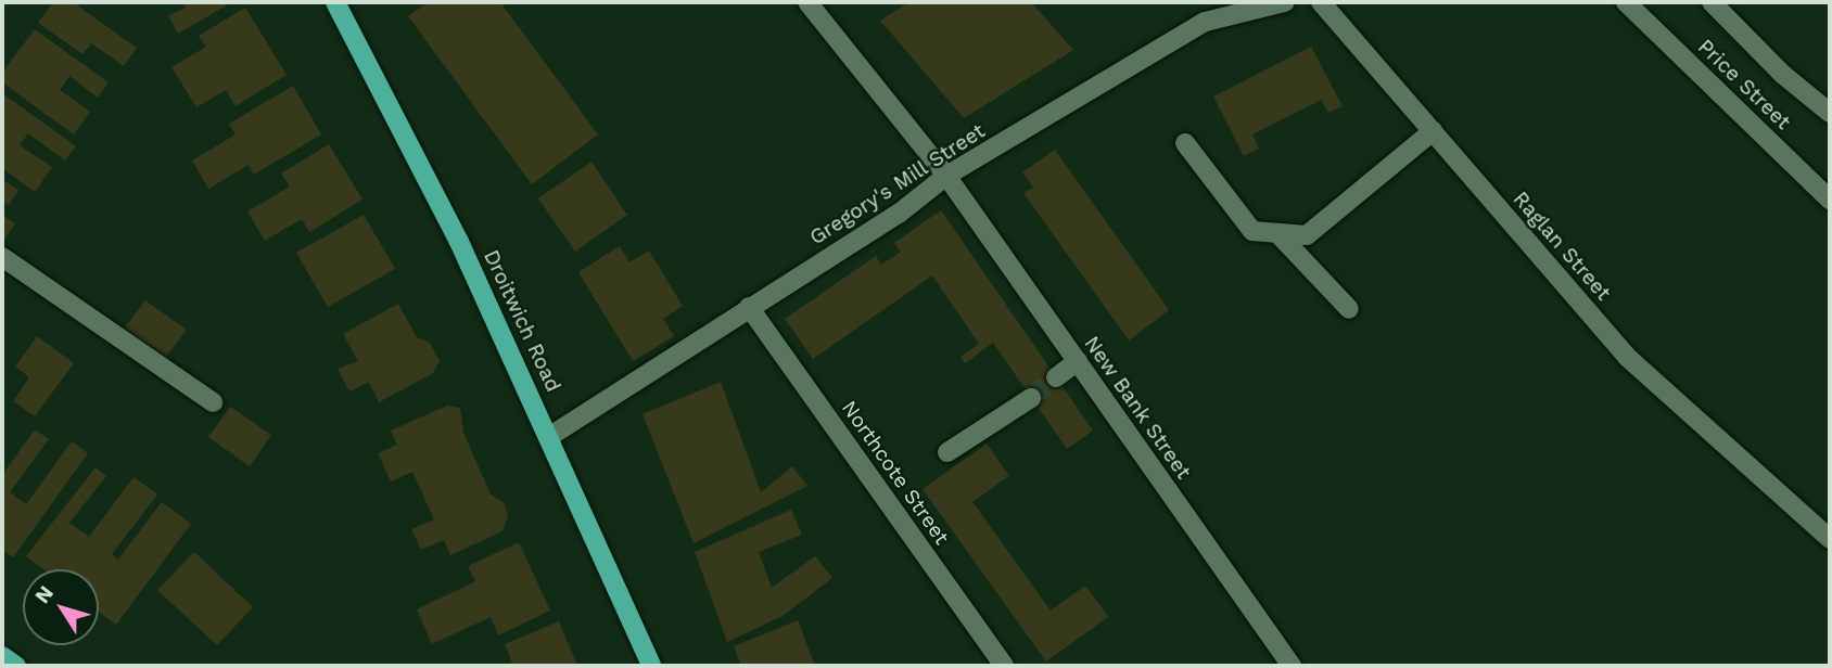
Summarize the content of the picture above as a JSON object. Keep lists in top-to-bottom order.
{
  "streets": {
    "main road": ["Droitwich Road"],
    "street": [
      "Price Street",
      "Gregory's Mill Street",
      "Raglan Street",
      "New Bank Street",
      "Northcote Street"
    ]
  },
  "crossings": [
    ["Gregory's Mill Street", "Droitwich Road"],
    ["Gregory's Mill Street", "New Bank Street"],
    ["Gregory's Mill Street", "Northcote Street"]
  ],
  "north": "top left"
}
